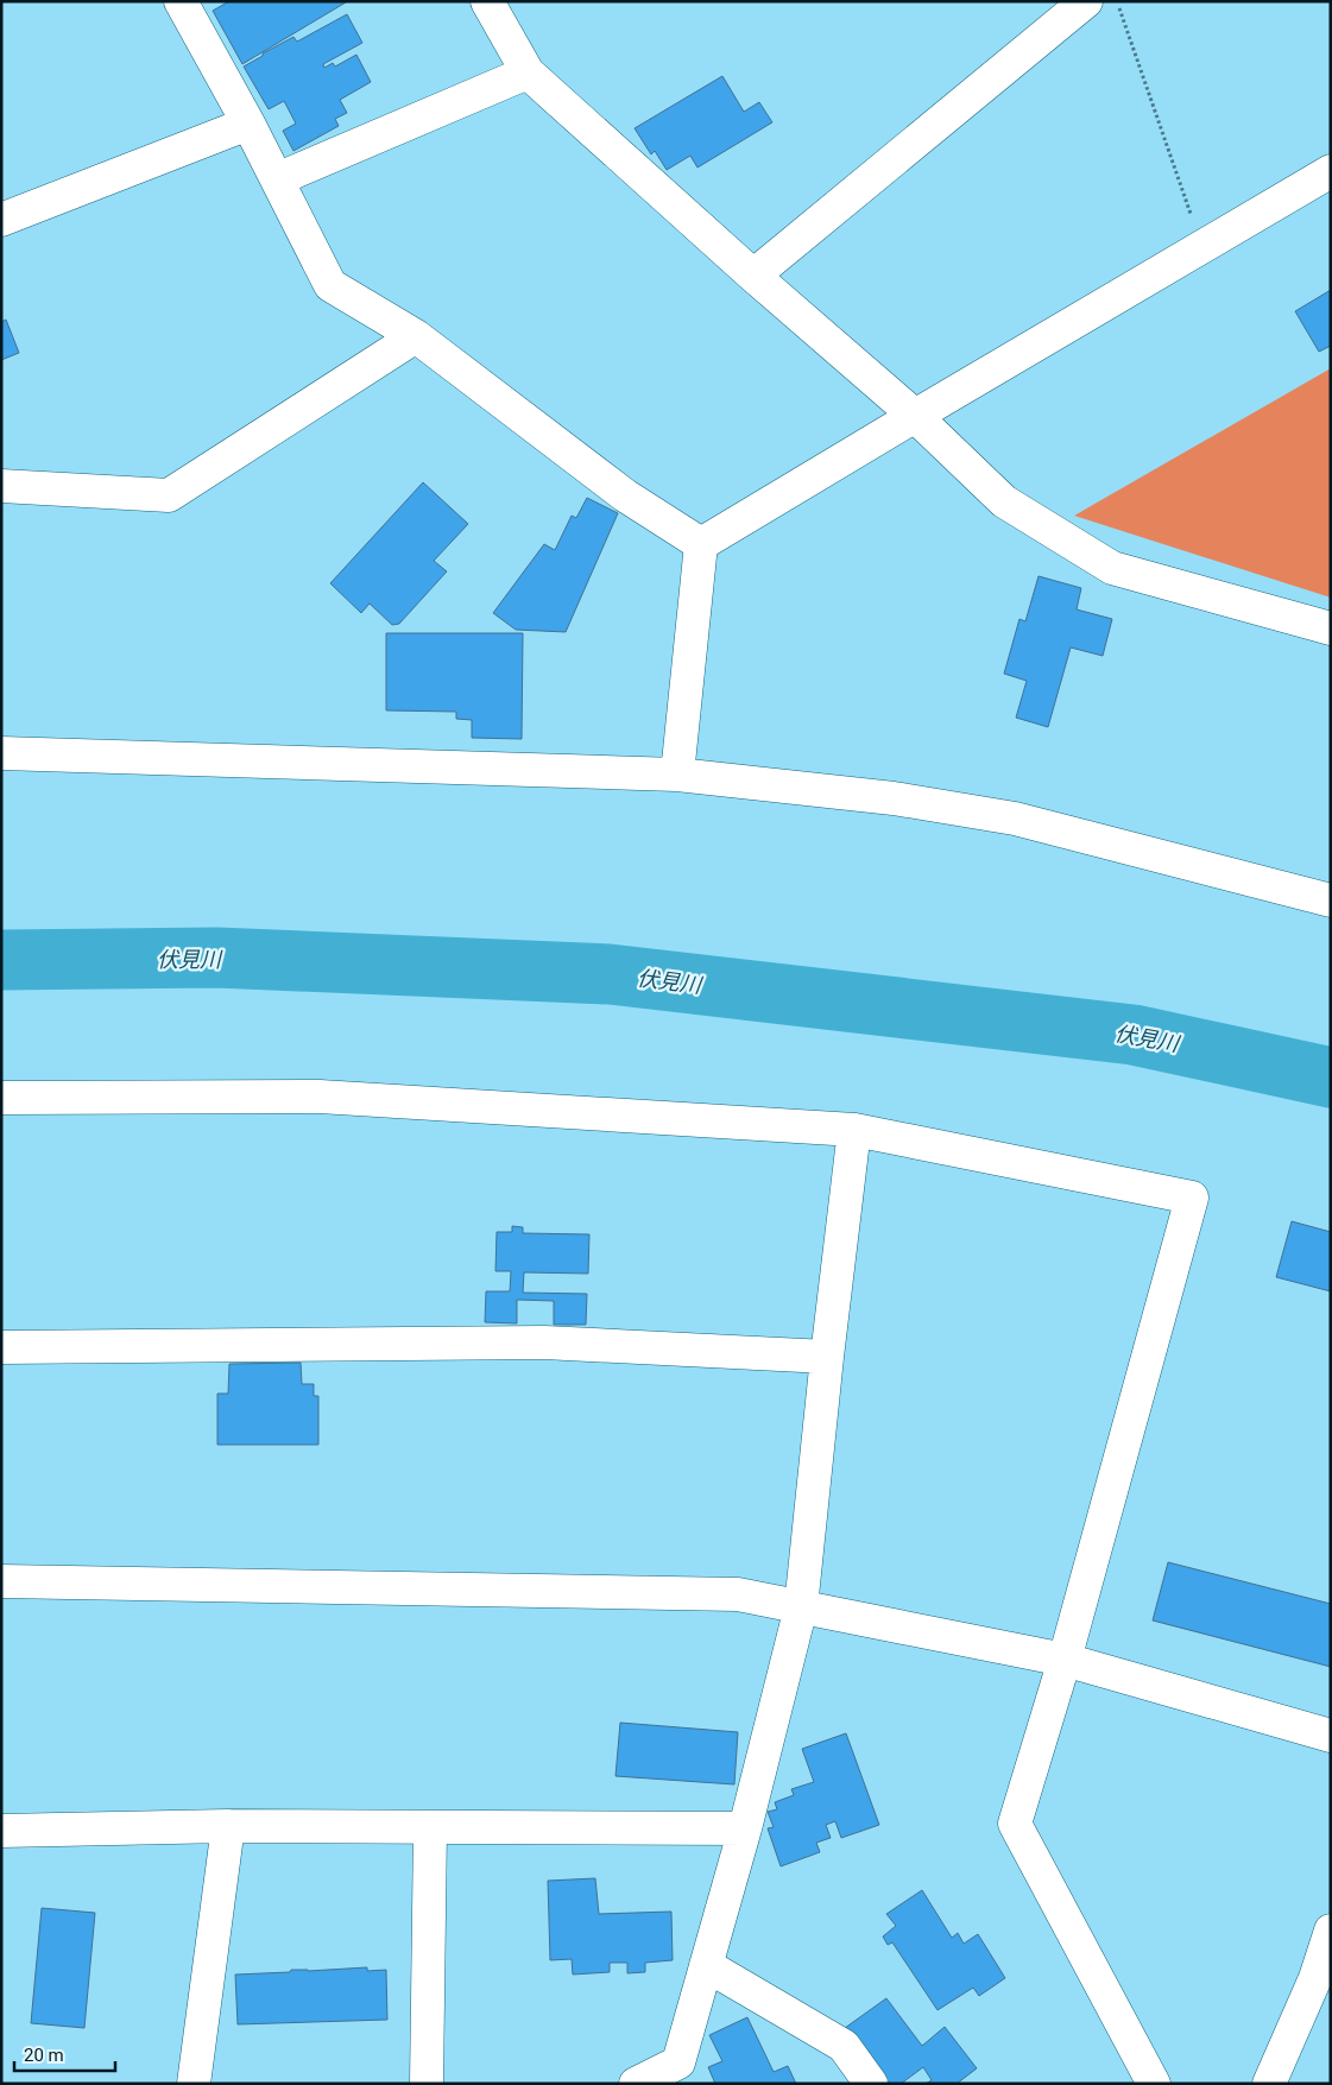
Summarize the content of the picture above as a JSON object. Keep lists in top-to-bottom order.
{
  "water": ["伏見川"],
  "scale_bar": "20 m"
}
